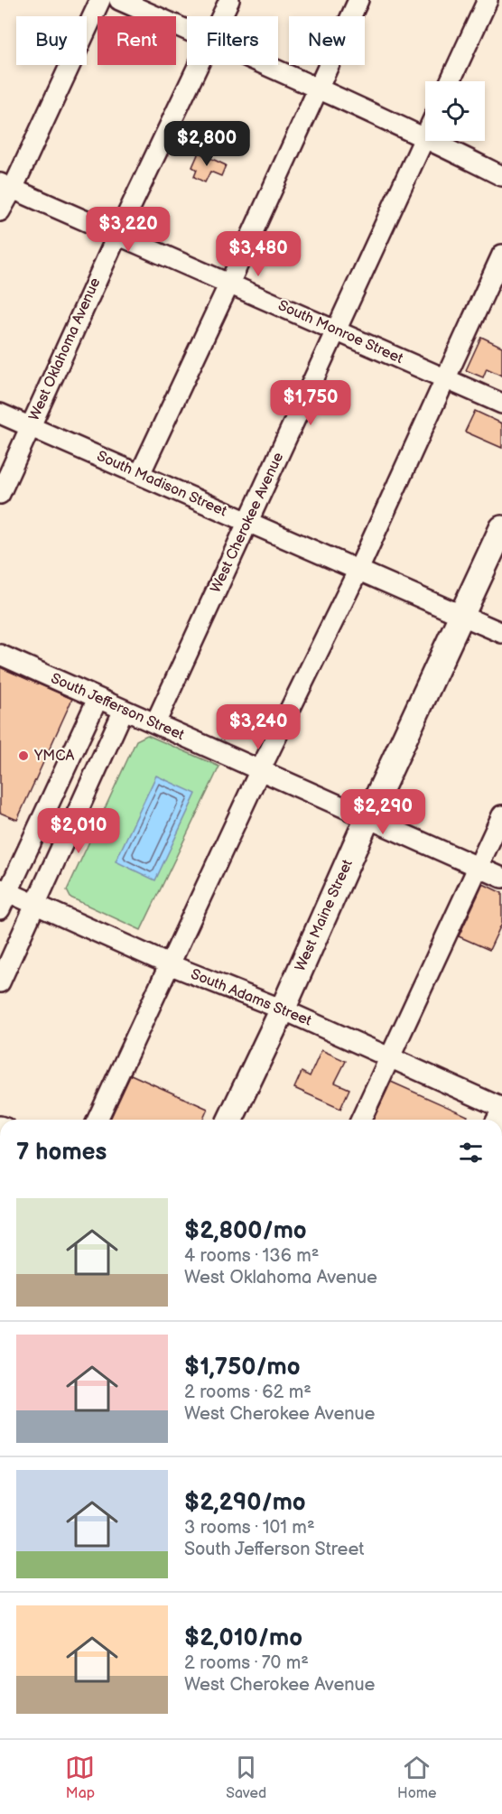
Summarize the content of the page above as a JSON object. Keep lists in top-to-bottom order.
{
  "streets": {
    "main road": ["West Maine Street"],
    "street": [
      "South Monroe Street",
      "West Oklahoma Avenue",
      "South Madison Street",
      "West Cherokee Avenue",
      "South Jefferson Street",
      "South Adams Street"
    ]
  },
  "crossings": [
    ["South Monroe Street", "West Oklahoma Avenue"],
    ["South Monroe Street", "West Cherokee Avenue"],
    ["West Oklahoma Avenue", "South Madison Street"],
    ["South Madison Street", "West Cherokee Avenue"],
    ["South Madison Street", "West Maine Street"],
    ["West Cherokee Avenue", "South Jefferson Street"],
    ["South Jefferson Street", "West Maine Street"],
    ["West Maine Street", "South Adams Street"]
  ],
  "places": ["YMCA"],
  "page": {
    "chip": [
      "Buy",
      "Rent",
      "Filters",
      "New"
    ],
    "price": [
      "$2,800",
      "$3,220",
      "$3,480",
      "$1,750",
      "$3,240",
      "$2,290",
      "$2,010"
    ],
    "heading": "7 homes",
    "list": [
      {
        "name": "$2,800/mo",
        "note": "4 rooms · 136 m² · West Oklahoma Avenue"
      },
      {
        "name": "$1,750/mo",
        "note": "2 rooms · 62 m² · West Cherokee Avenue"
      },
      {
        "name": "$2,290/mo",
        "note": "3 rooms · 101 m² · South Jefferson Street"
      },
      {
        "name": "$2,010/mo",
        "note": "2 rooms · 70 m² · West Cherokee Avenue"
      }
    ],
    "tabs": ["Map", "Saved", "Home"]
  }
}
